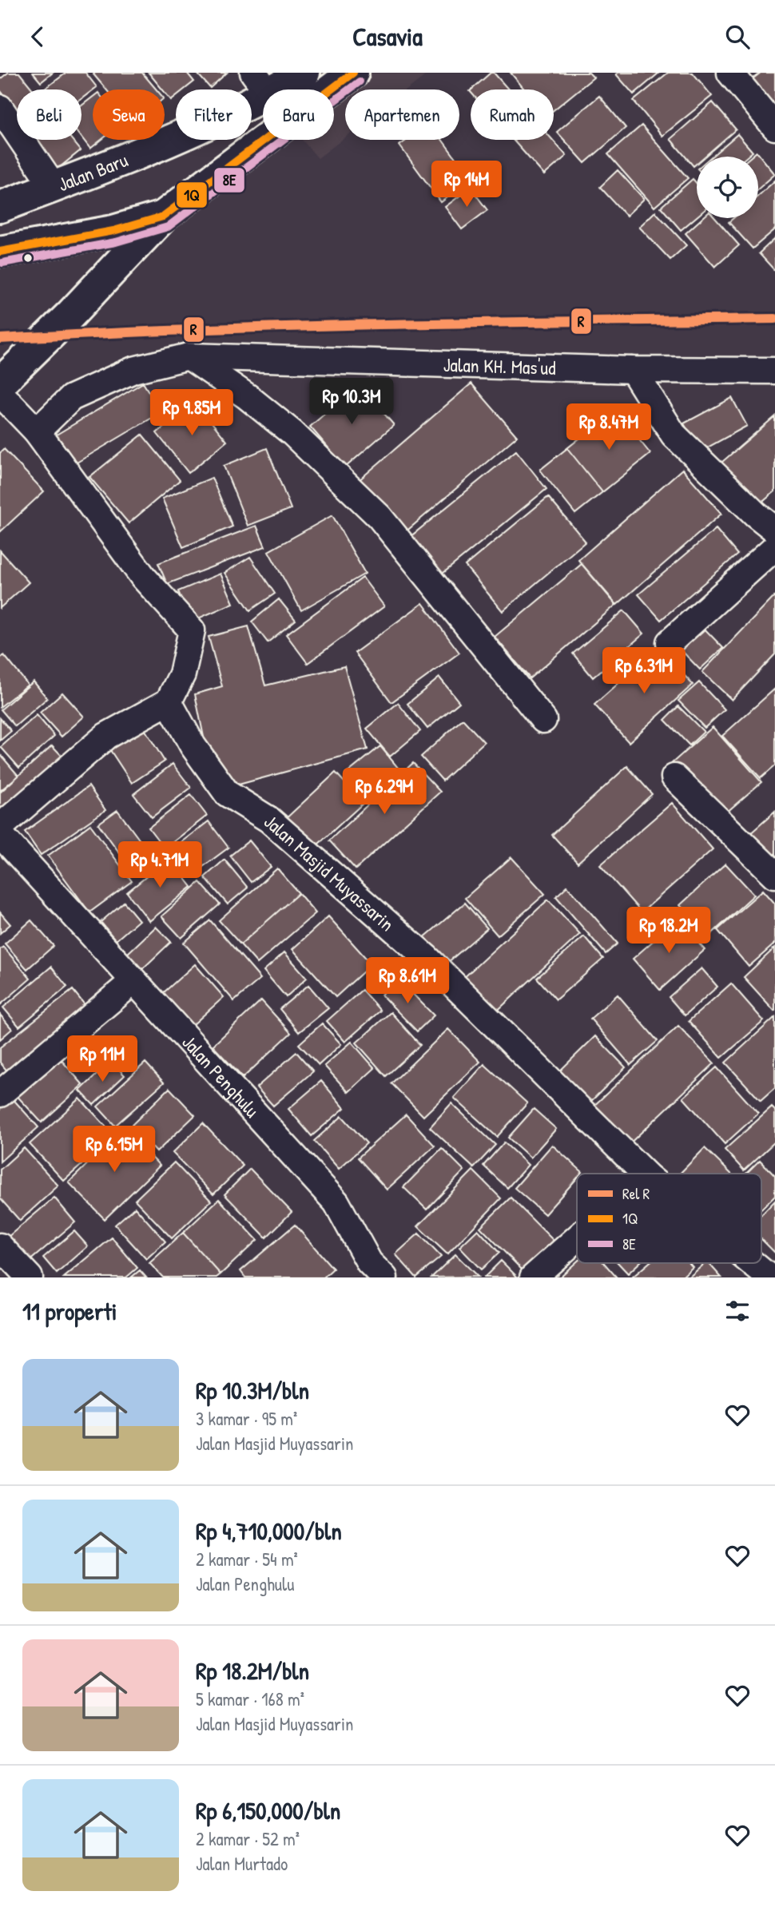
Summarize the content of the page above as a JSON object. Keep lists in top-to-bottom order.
{
  "streets": {
    "main road": ["Jalan Baru"],
    "street": ["Jalan KH. Mas'ud", "Jalan Masjid Muyassarin", "Jalan Penghulu"]
  },
  "lines": ["transit line 1Q", "transit line 8E", "rail line R"],
  "legend": ["Rel R", "1Q", "8E"],
  "page": {
    "header": "Casavia",
    "chip": [
      "Beli",
      "Sewa",
      "Filter",
      "Baru",
      "Apartemen",
      "Rumah"
    ],
    "price": [
      "Rp 14M",
      "Rp 10.3M",
      "Rp 9.85M",
      "Rp 8.47M",
      "Rp 6.31M",
      "Rp 6.29M",
      "Rp 4.71M",
      "Rp 18.2M",
      "Rp 8.61M",
      "Rp 11M",
      "Rp 6.15M"
    ],
    "heading": "11 properti",
    "list": [
      {
        "name": "Rp 10.3M/bln",
        "note": "3 kamar · 95 m² · Jalan Masjid Muyassarin"
      },
      {
        "name": "Rp 4,710,000/bln",
        "note": "2 kamar · 54 m² · Jalan Penghulu"
      },
      {
        "name": "Rp 18.2M/bln",
        "note": "5 kamar · 168 m² · Jalan Masjid Muyassarin"
      },
      {
        "name": "Rp 6,150,000/bln",
        "note": "2 kamar · 52 m² · Jalan Murtado"
      }
    ]
  }
}
